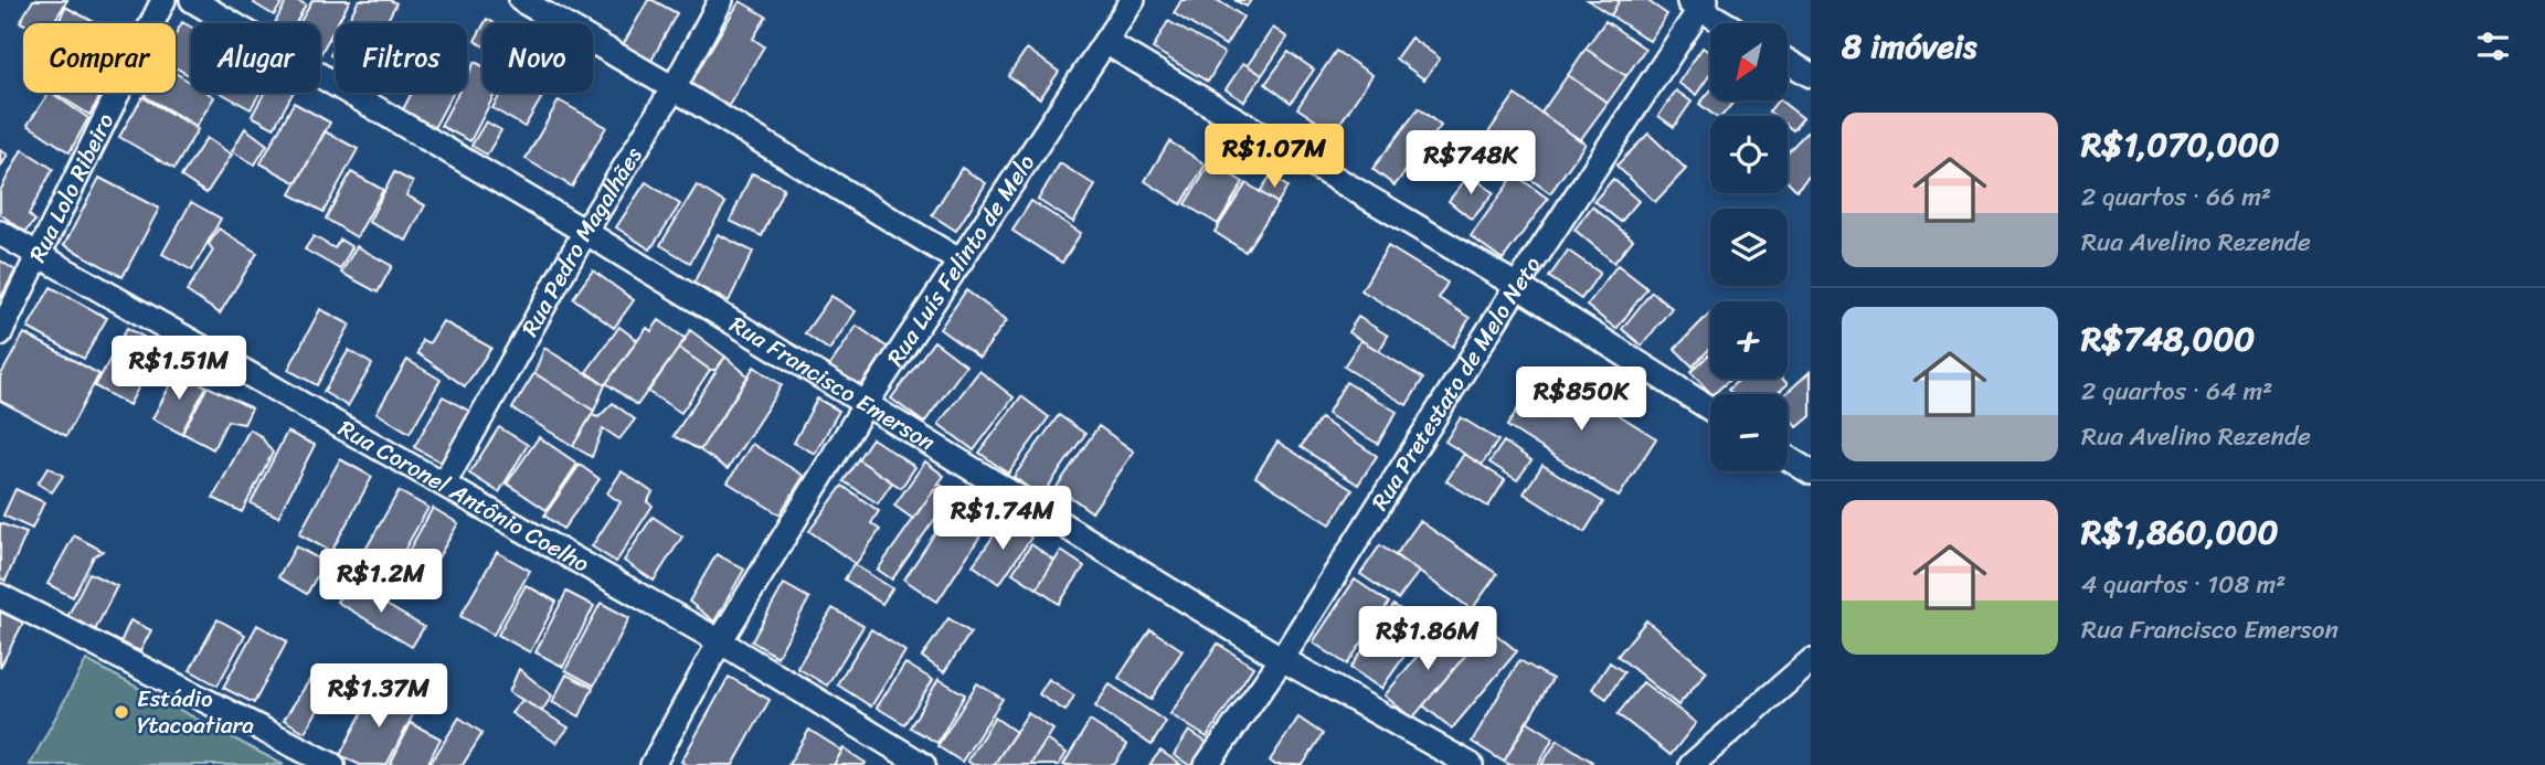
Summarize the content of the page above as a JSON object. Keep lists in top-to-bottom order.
{
  "streets": {
    "street": [
      "Rua Lolo Ribeiro",
      "Rua Pedro Magalhães",
      "Rua Luís Felinto de Melo",
      "Rua Francisco Emerson",
      "Rua Pretestato de Melo Neto",
      "Rua Coronel Antônio Coelho"
    ]
  },
  "crossings": [
    ["Rua Lolo Ribeiro", "Rua Coronel Antônio Coelho"],
    ["Rua Pedro Magalhães", "Rua Francisco Emerson"],
    ["Rua Pedro Magalhães", "Rua Coronel Antônio Coelho"],
    ["Rua Luís Felinto de Melo", "Rua Francisco Emerson"],
    ["Rua Luís Felinto de Melo", "Rua Coronel Antônio Coelho"],
    ["Rua Francisco Emerson", "Rua Pretestato de Melo Neto"]
  ],
  "places": ["Estádio Ytacoatiara"],
  "north": "bottom left",
  "page": {
    "heading": "8 imóveis",
    "map_buttons": ["+", "−"],
    "chip": [
      "Comprar",
      "Alugar",
      "Filtros",
      "Novo"
    ],
    "list": [
      {
        "name": "R$1,070,000",
        "note": "2 quartos · 66 m² · Rua Avelino Rezende"
      },
      {
        "name": "R$748,000",
        "note": "2 quartos · 64 m² · Rua Avelino Rezende"
      },
      {
        "name": "R$1,860,000",
        "note": "4 quartos · 108 m² · Rua Francisco Emerson"
      }
    ],
    "price": [
      "R$1.07M",
      "R$748K",
      "R$1.51M",
      "R$850K",
      "R$1.74M",
      "R$1.2M",
      "R$1.86M",
      "R$1.37M"
    ]
  }
}
